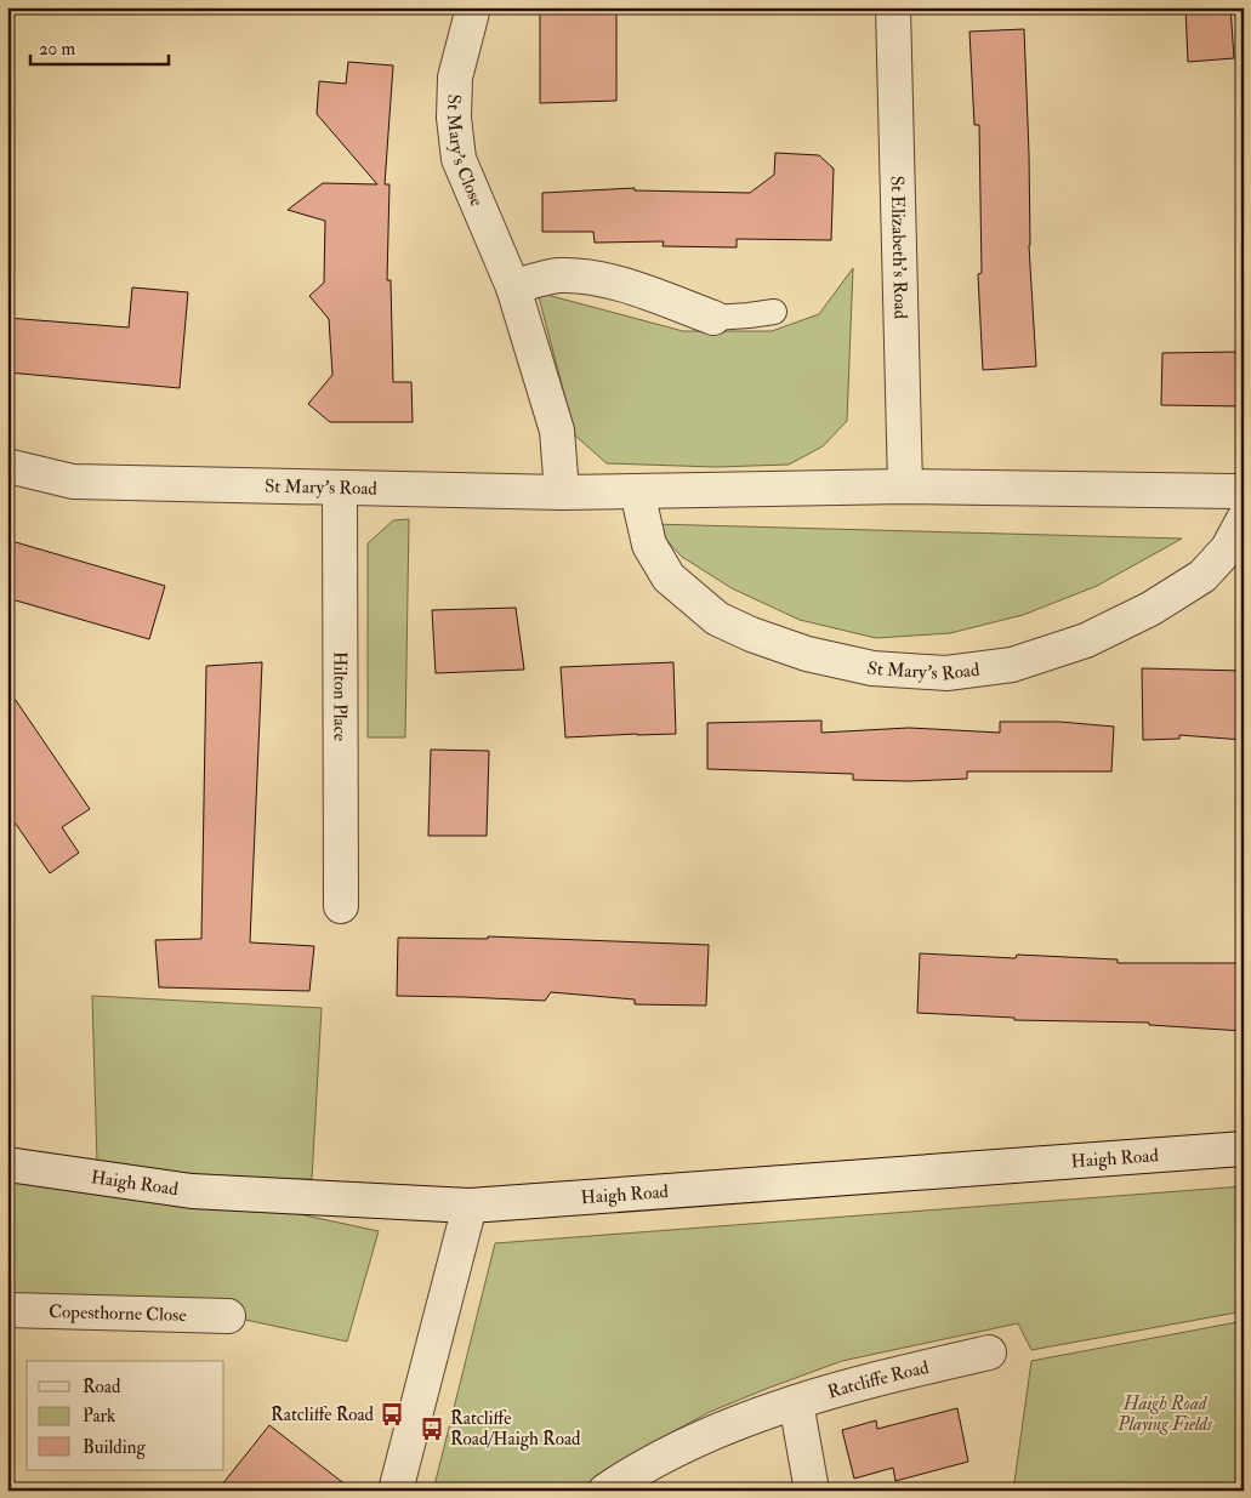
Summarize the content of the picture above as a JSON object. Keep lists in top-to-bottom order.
{
  "streets": {
    "street": [
      "St Mary's Close",
      "St Elizabeth's Road",
      "St Mary's Road",
      "Hilton Place",
      "Haigh Road",
      "Copesthorne Close",
      "Ratcliffe Road"
    ]
  },
  "crossings": [
    ["St Mary's Close", "St Mary's Road"],
    ["St Elizabeth's Road", "St Mary's Road"],
    ["St Mary's Road", "Hilton Place"]
  ],
  "parks": ["Haigh Road Playing Fields"],
  "places": {
    "bus stop": ["Ratcliffe Road", "Ratcliffe Road/Haigh Road"]
  },
  "legend": ["Road", "Park", "Building"],
  "scale_bar": "20 m"
}
